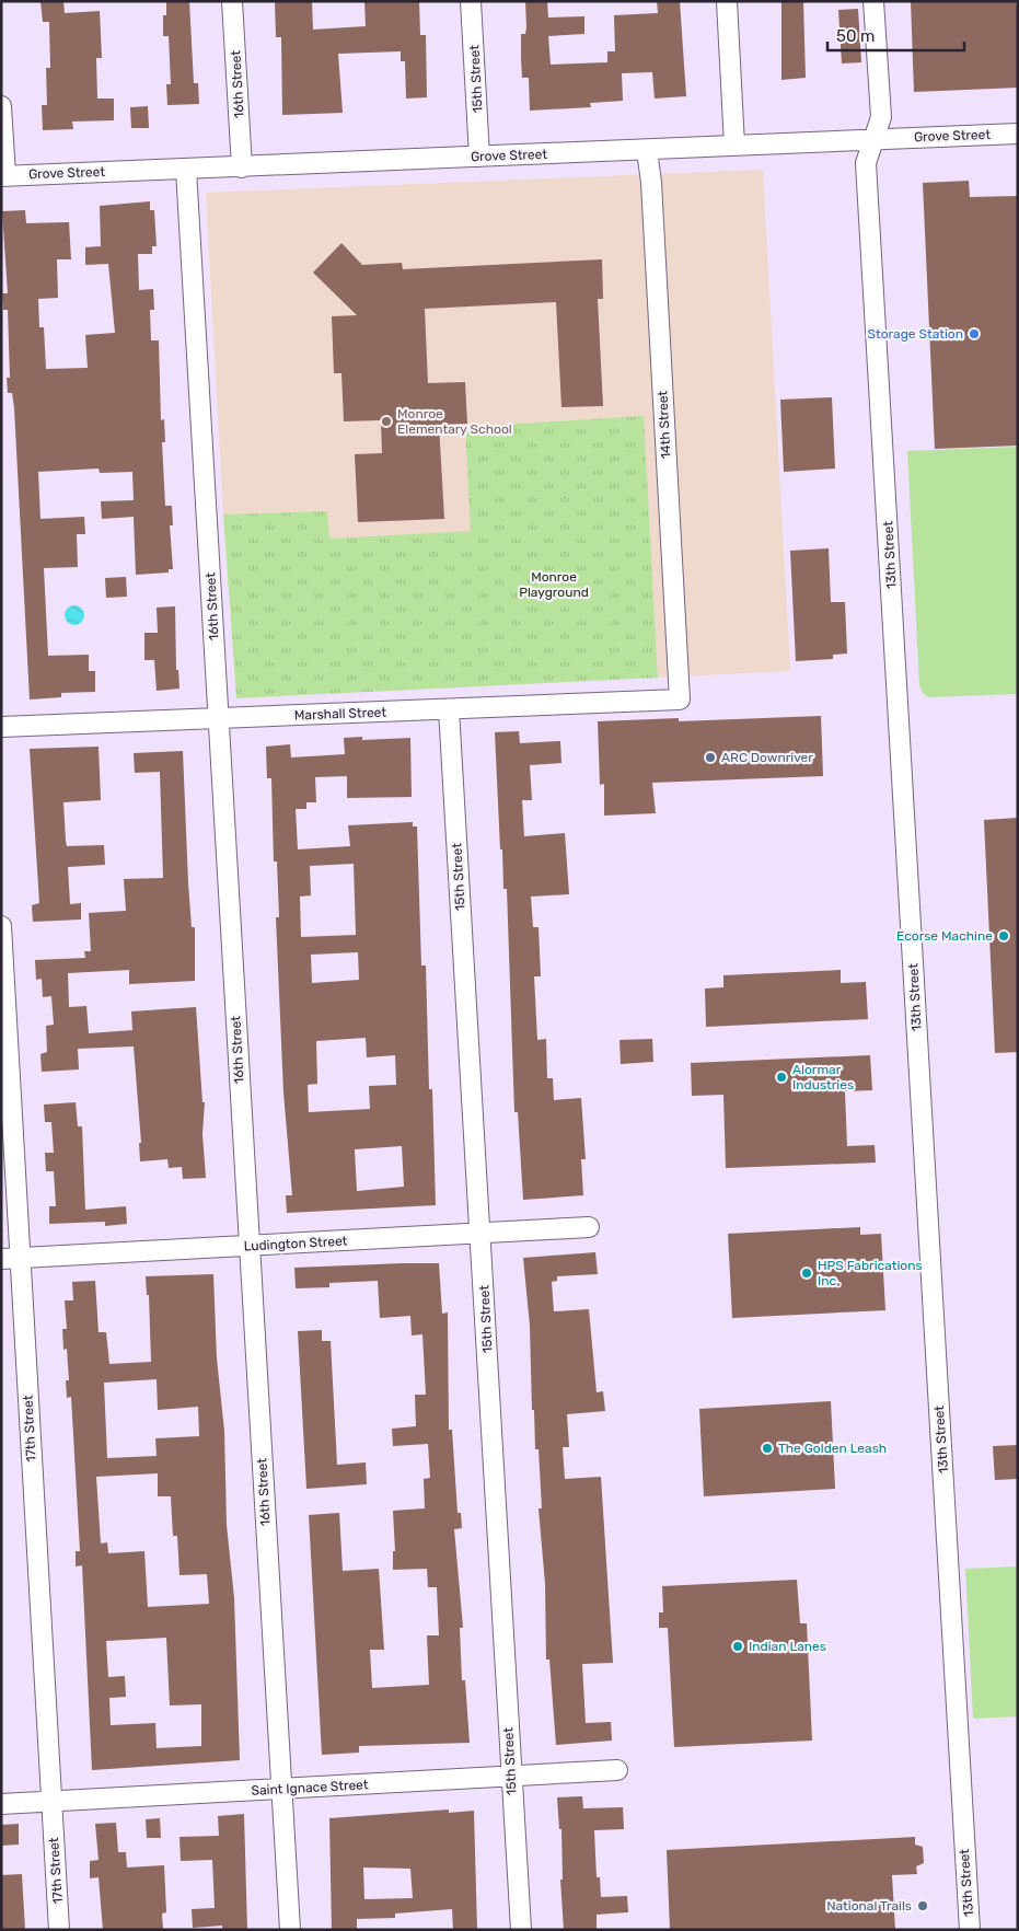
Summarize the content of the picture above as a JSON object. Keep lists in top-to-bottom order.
{
  "streets": {
    "street": [
      "15th Street",
      "16th Street",
      "Grove Street",
      "14th Street",
      "13th Street",
      "Marshall Street",
      "Ludington Street",
      "17th Street",
      "Saint Ignace Street"
    ]
  },
  "crossings": [
    ["15th Street", "Grove Street"],
    ["15th Street", "Marshall Street"],
    ["15th Street", "Ludington Street"],
    ["15th Street", "Saint Ignace Street"],
    ["16th Street", "Grove Street"],
    ["16th Street", "Marshall Street"],
    ["16th Street", "Ludington Street"],
    ["16th Street", "Saint Ignace Street"],
    ["Grove Street", "14th Street"],
    ["Grove Street", "13th Street"],
    ["14th Street", "Marshall Street"],
    ["Ludington Street", "17th Street"],
    ["17th Street", "Saint Ignace Street"]
  ],
  "parks": ["Monroe Playground"],
  "places": [
    "Storage Station",
    "Monroe Elementary School",
    "ARC Downriver",
    "Ecorse Machine",
    "Alormar Industries",
    "HPS Fabrications Inc.",
    "The Golden Leash",
    "Indian Lanes",
    "National Trails"
  ],
  "scale_bar": "50 m"
}
